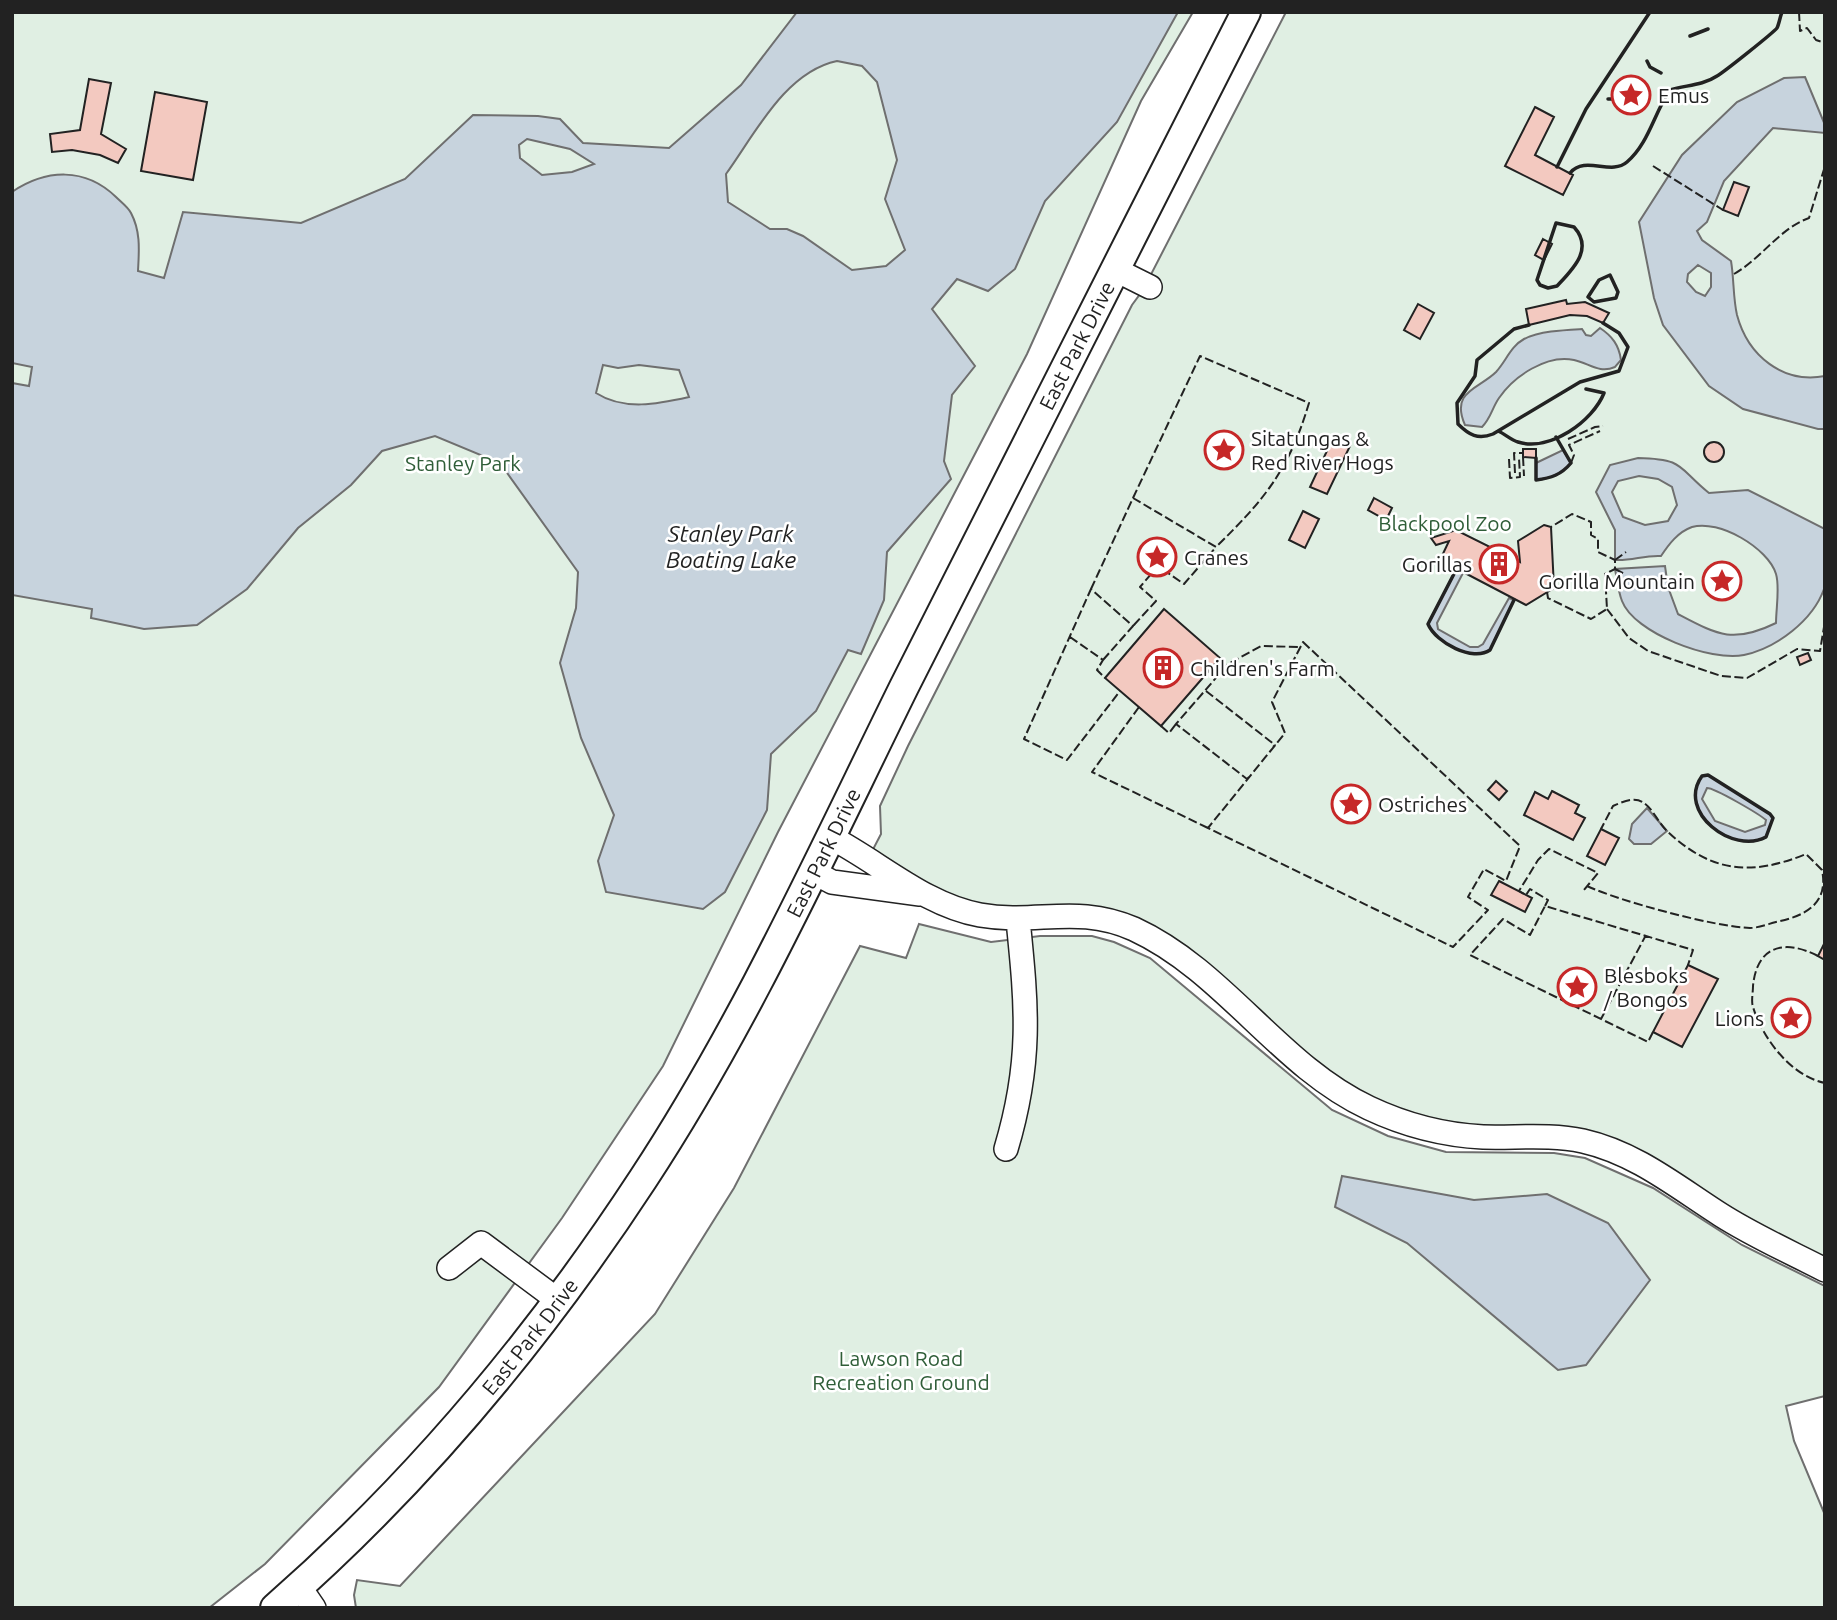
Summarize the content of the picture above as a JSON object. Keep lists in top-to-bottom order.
{
  "streets": {
    "main road": ["East Park Drive"]
  },
  "water": ["Stanley Park Boating Lake"],
  "parks": ["Stanley Park", "Blackpool Zoo", "Lawson Road Recreation Ground"],
  "places": {
    "place": [
      "Emus",
      "Sitatungas & Red River Hogs",
      "Cranes",
      "Gorilla Mountain",
      "Ostriches",
      "Blesboks / Bongos",
      "Lions"
    ],
    "building": ["Gorillas", "Children's Farm"]
  }
}
